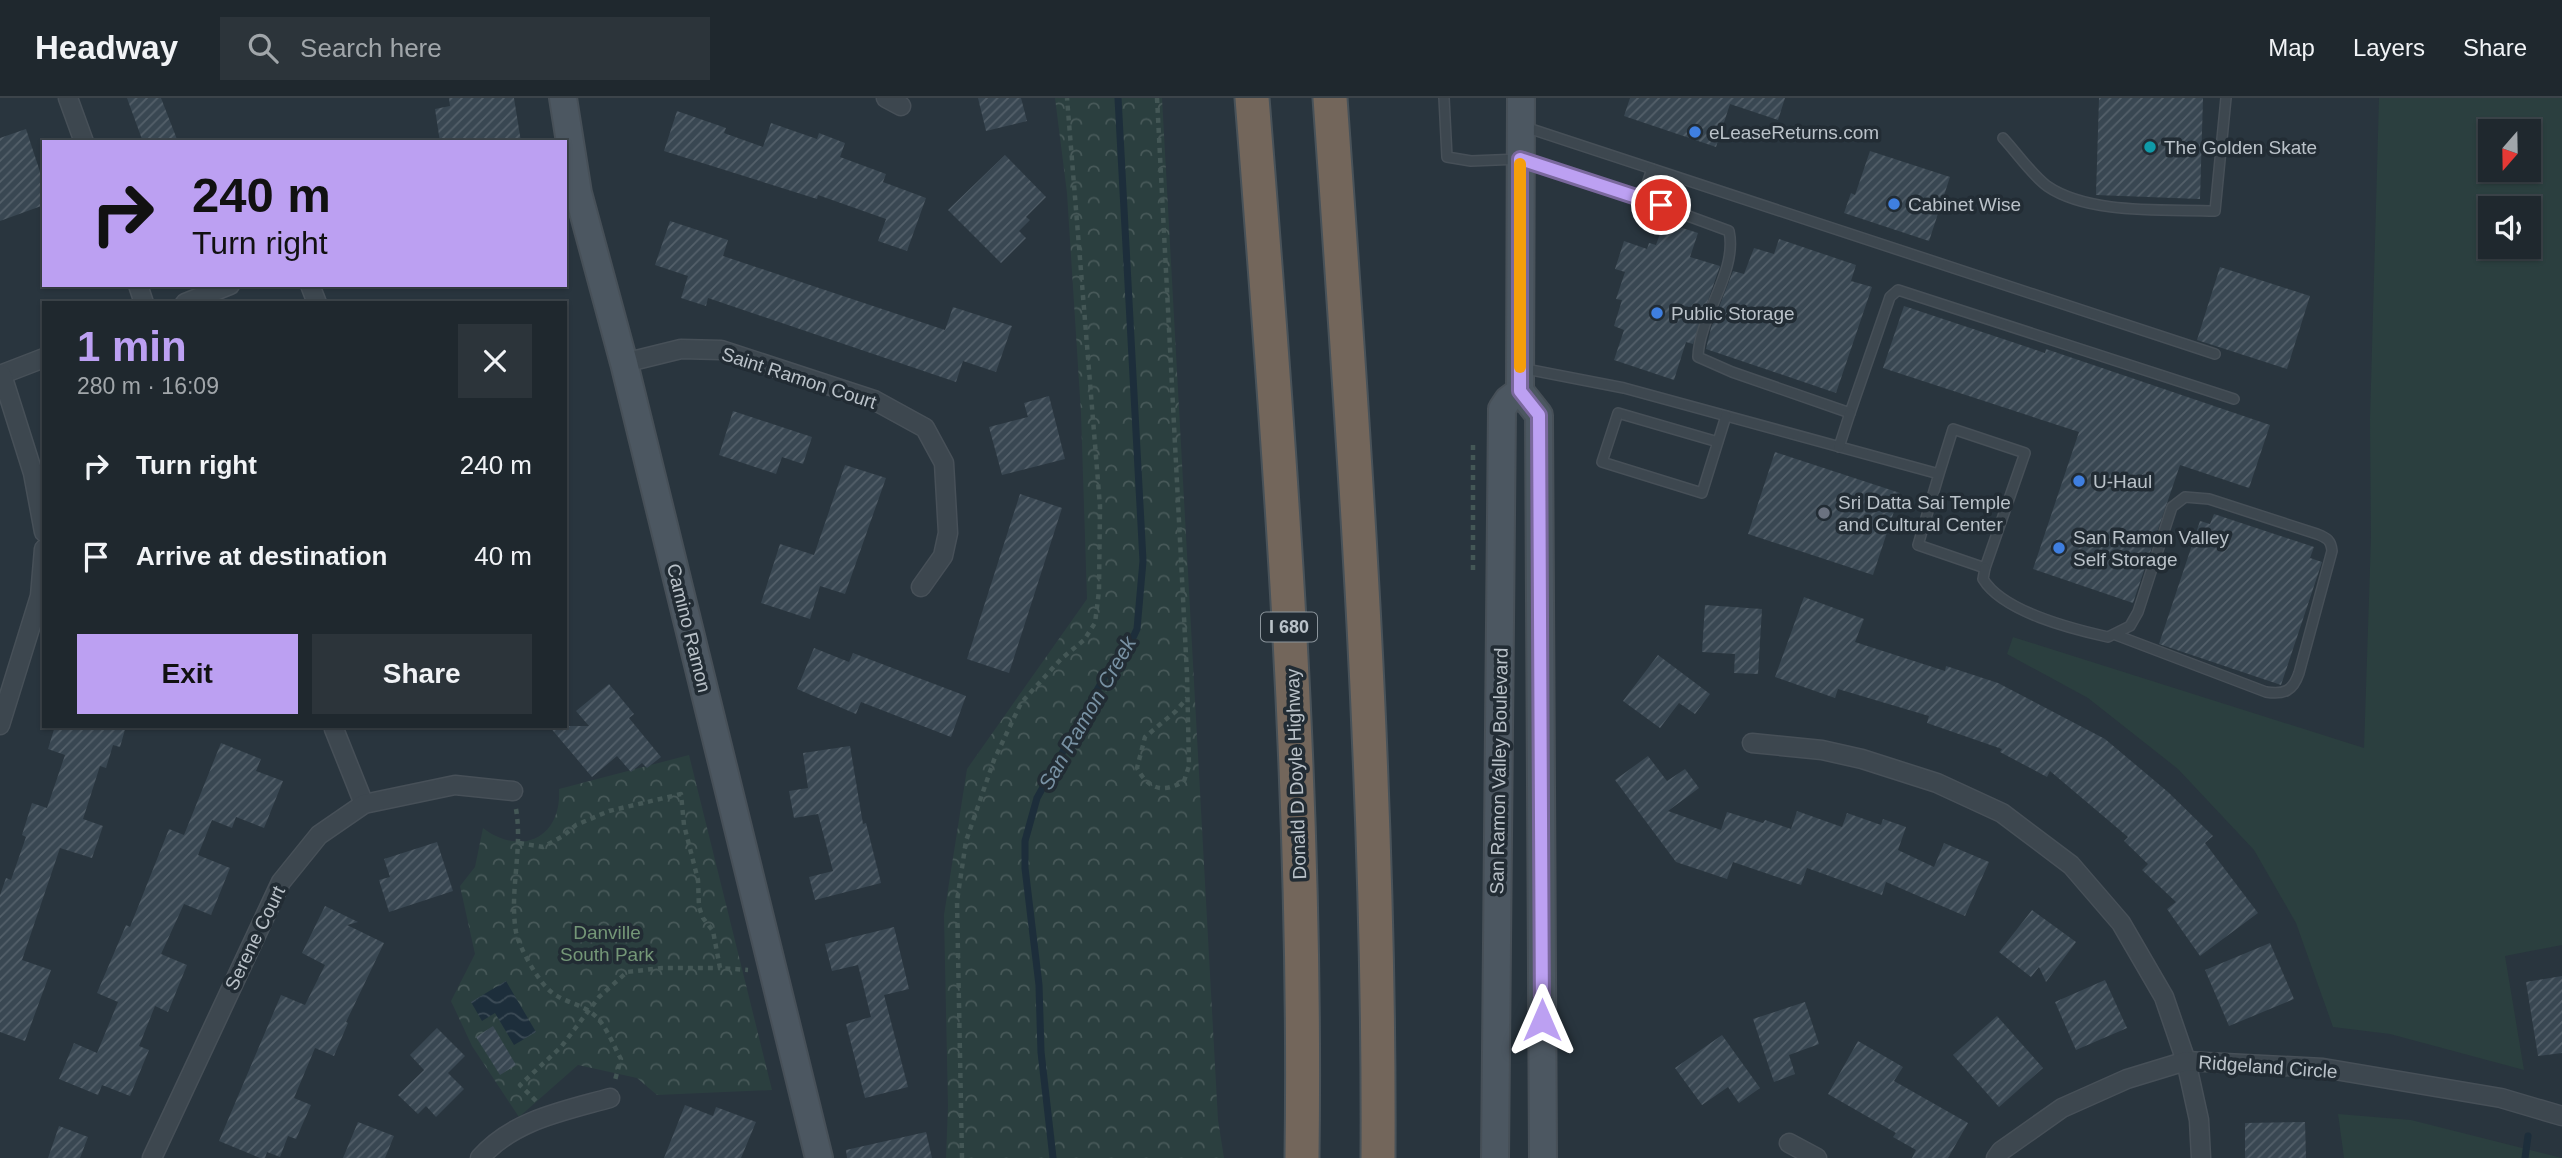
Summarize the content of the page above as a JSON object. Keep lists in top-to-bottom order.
{
  "streets": {
    "highway": ["I 680", "Donald D Doyle Highway"],
    "main road": ["Camino Ramon", "San Ramon Valley Boulevard"],
    "street": ["Saint Ramon Court", "Serene Court", "Ridgeland Circle"]
  },
  "crossings": [
    ["Saint Ramon Court", "Camino Ramon"]
  ],
  "water": ["San Ramon Creek"],
  "parks": ["Danville South Park"],
  "places": [
    "eLeaseReturns.com",
    "The Golden Skate",
    "Cabinet Wise",
    "Public Storage",
    "U-Haul",
    "Sri Datta Sai Temple and Cultural Center",
    "San Ramon Valley Self Storage"
  ],
  "north": "bottom",
  "page": {
    "header": "Headway",
    "search": "Search here",
    "nav": ["Map", "Layers", "Share"],
    "turn": ["240 m", "Turn right"],
    "heading": ["1 min", "280 m · 16:09"],
    "list": [
      {
        "name": "Turn right",
        "value": "240 m"
      },
      {
        "name": "Arrive at destination",
        "value": "40 m"
      }
    ],
    "buttons": ["Exit", "Share"]
  }
}
